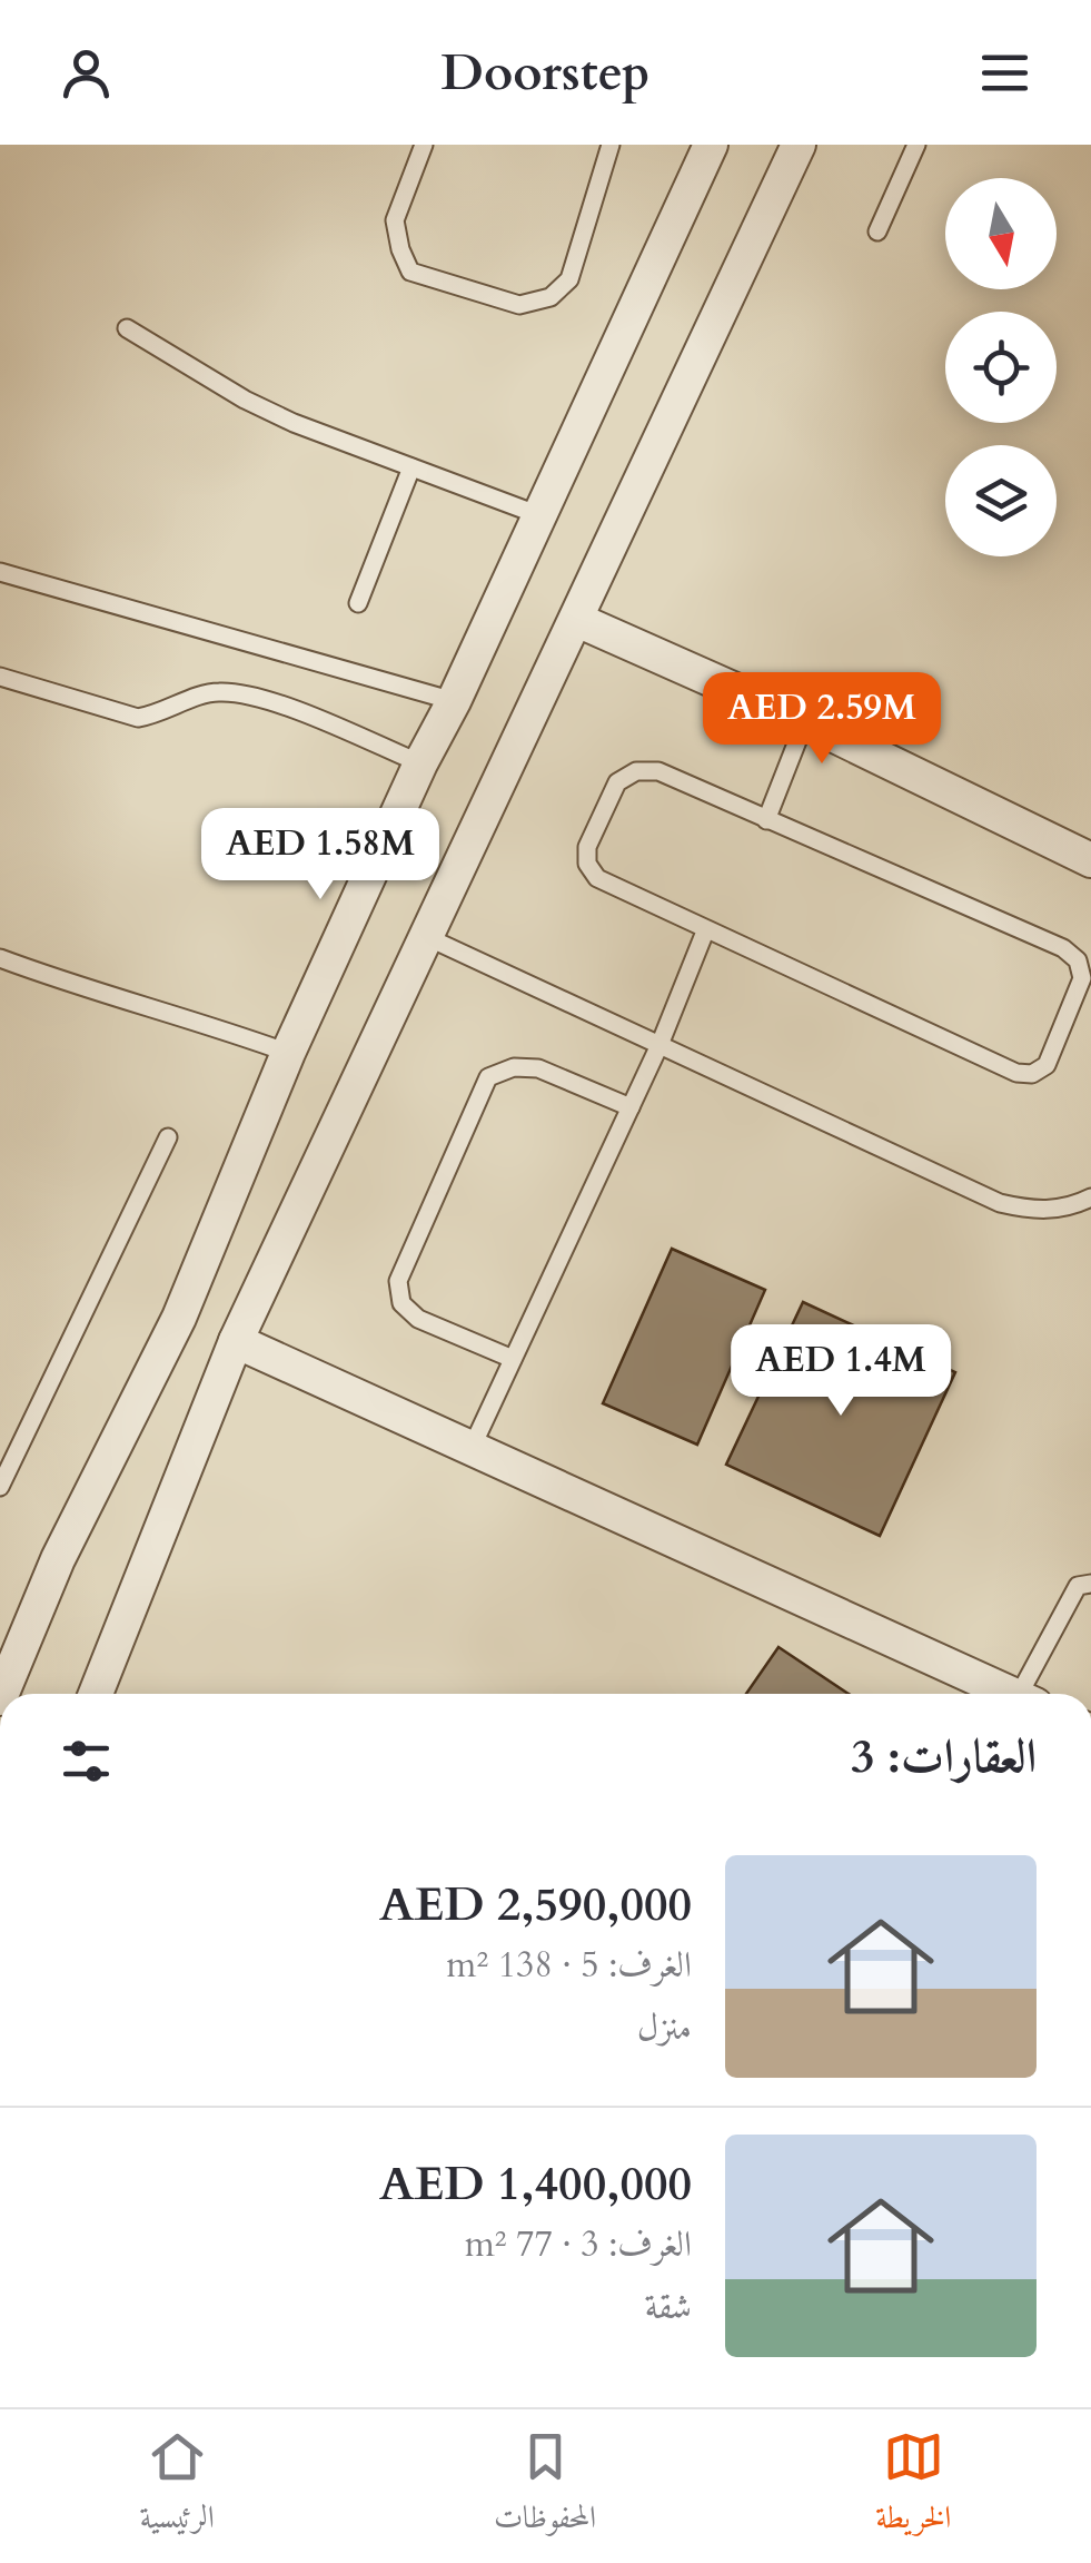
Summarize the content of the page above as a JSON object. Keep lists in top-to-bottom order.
{
  "north": "bottom",
  "page": {
    "header": "Doorstep",
    "price": ["AED 2.59M", "AED 1.58M", "AED 1.4M"],
    "heading": "العقارات: 3",
    "list": [
      {
        "name": "AED 2,590,000",
        "note": "الغرف: 5 · 138 m² · منزل"
      },
      {
        "name": "AED 1,400,000",
        "note": "الغرف: 3 · 77 m² · شقة"
      }
    ],
    "tabs": ["الخريطة", "المحفوظات", "الرئيسية"]
  }
}
